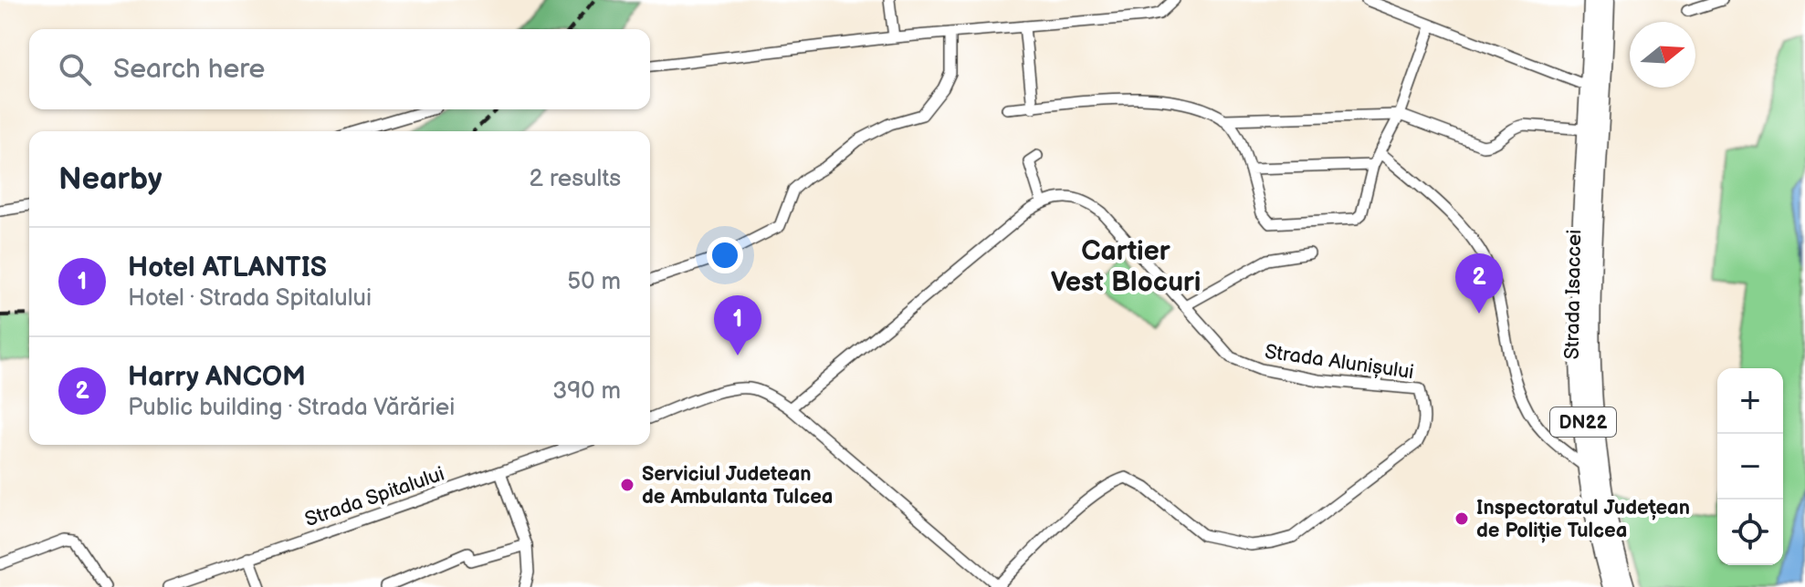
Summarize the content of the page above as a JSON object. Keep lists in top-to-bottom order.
{
  "streets": {
    "main road": ["Strada Isaccei", "DN22"],
    "street": ["Strada Alunișului", "Strada Spitalului"]
  },
  "districts": ["Cartier Vest Blocuri"],
  "places": ["Serviciul Judetean de Ambulanta Tulcea", "Inspectoratul Județean de Poliție Tulcea"],
  "north": "right",
  "page": {
    "search": "Search here",
    "heading": ["Nearby", "2 results"],
    "list": [
      {
        "mark": "1",
        "name": "Hotel ATLANTIS",
        "note": "Hotel · Strada Spitalului",
        "value": "50 m"
      },
      {
        "mark": "2",
        "name": "Harry ANCOM",
        "note": "Public building · Strada Vărăriei",
        "value": "390 m"
      }
    ],
    "pins": ["2", "1"],
    "map_buttons": ["+", "−"]
  }
}
